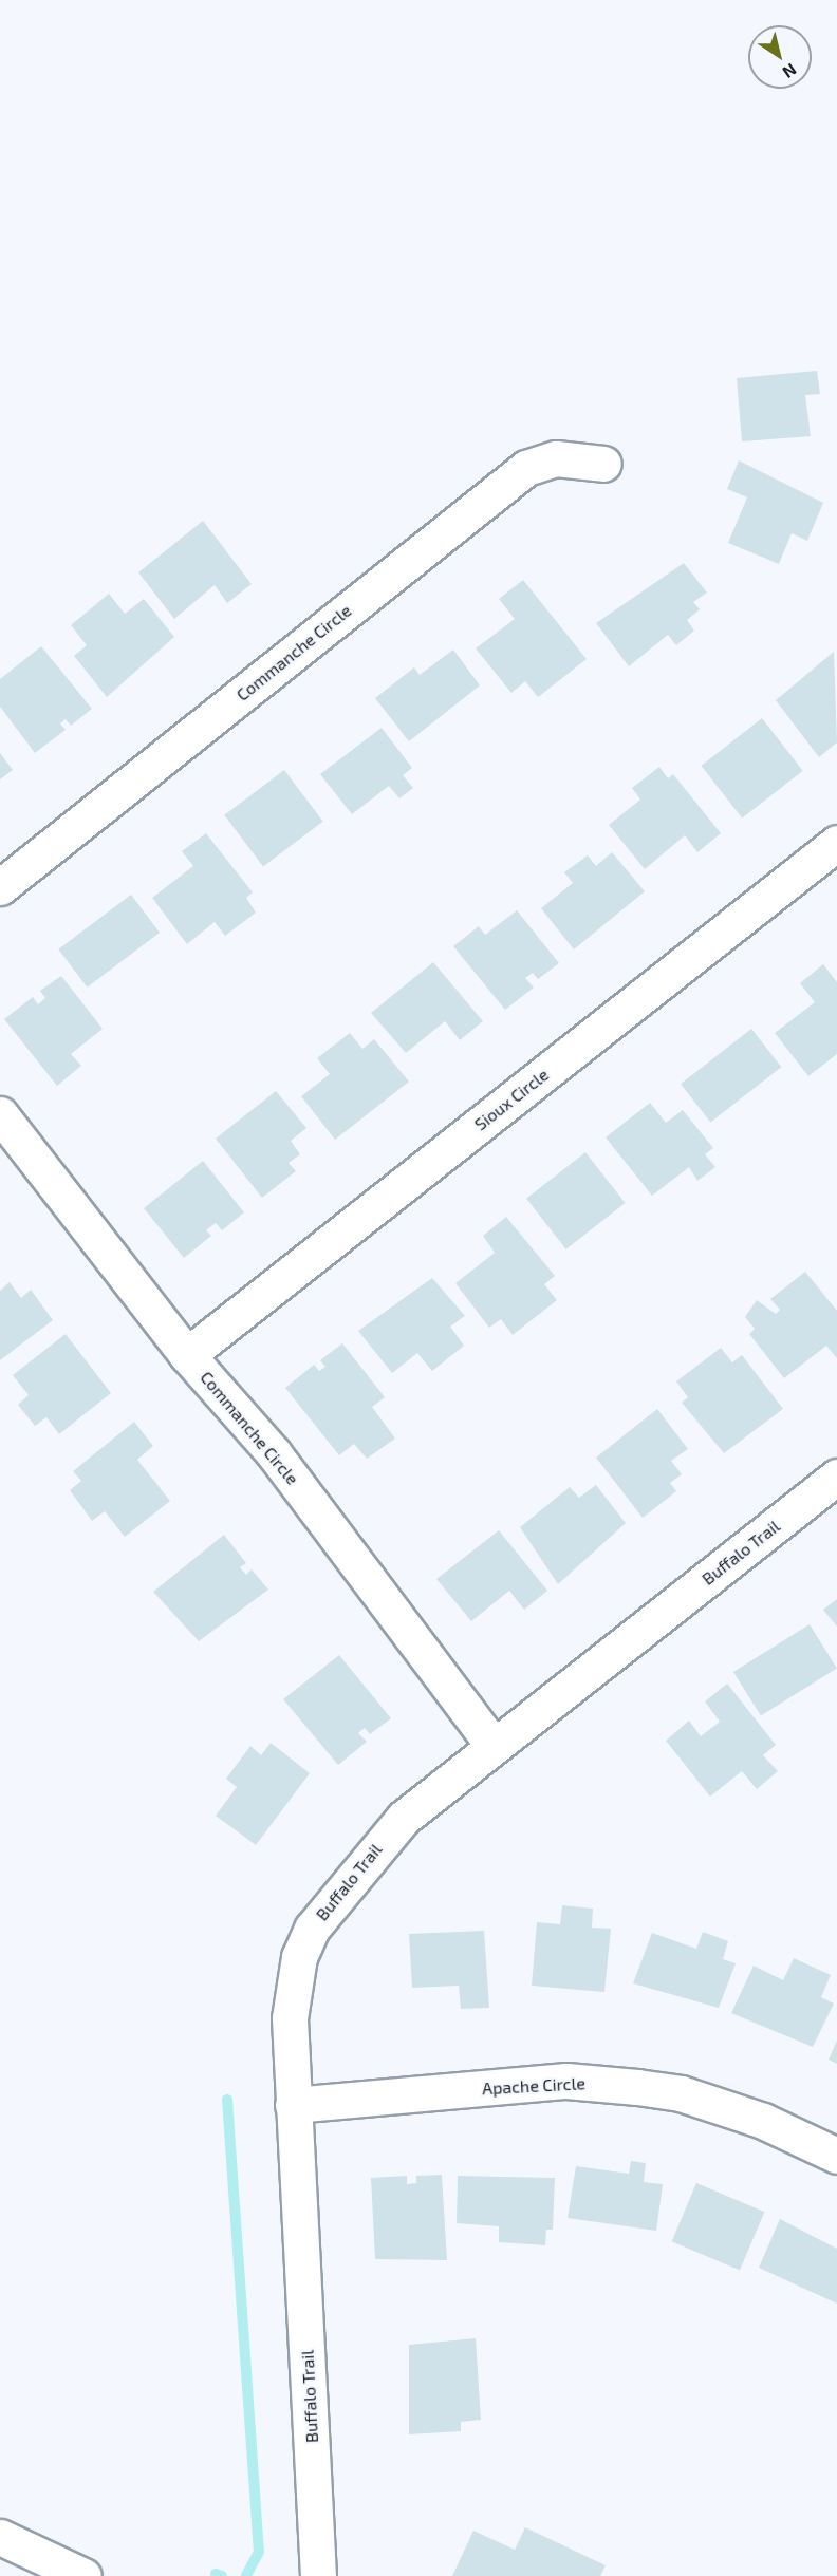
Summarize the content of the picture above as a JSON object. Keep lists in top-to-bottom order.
{
  "streets": {
    "street": [
      "Commanche Circle",
      "Sioux Circle",
      "Buffalo Trail",
      "Apache Circle"
    ]
  },
  "crossings": [
    ["Commanche Circle", "Sioux Circle"],
    ["Commanche Circle", "Buffalo Trail"],
    ["Buffalo Trail", "Apache Circle"]
  ],
  "north": "bottom right"
}
